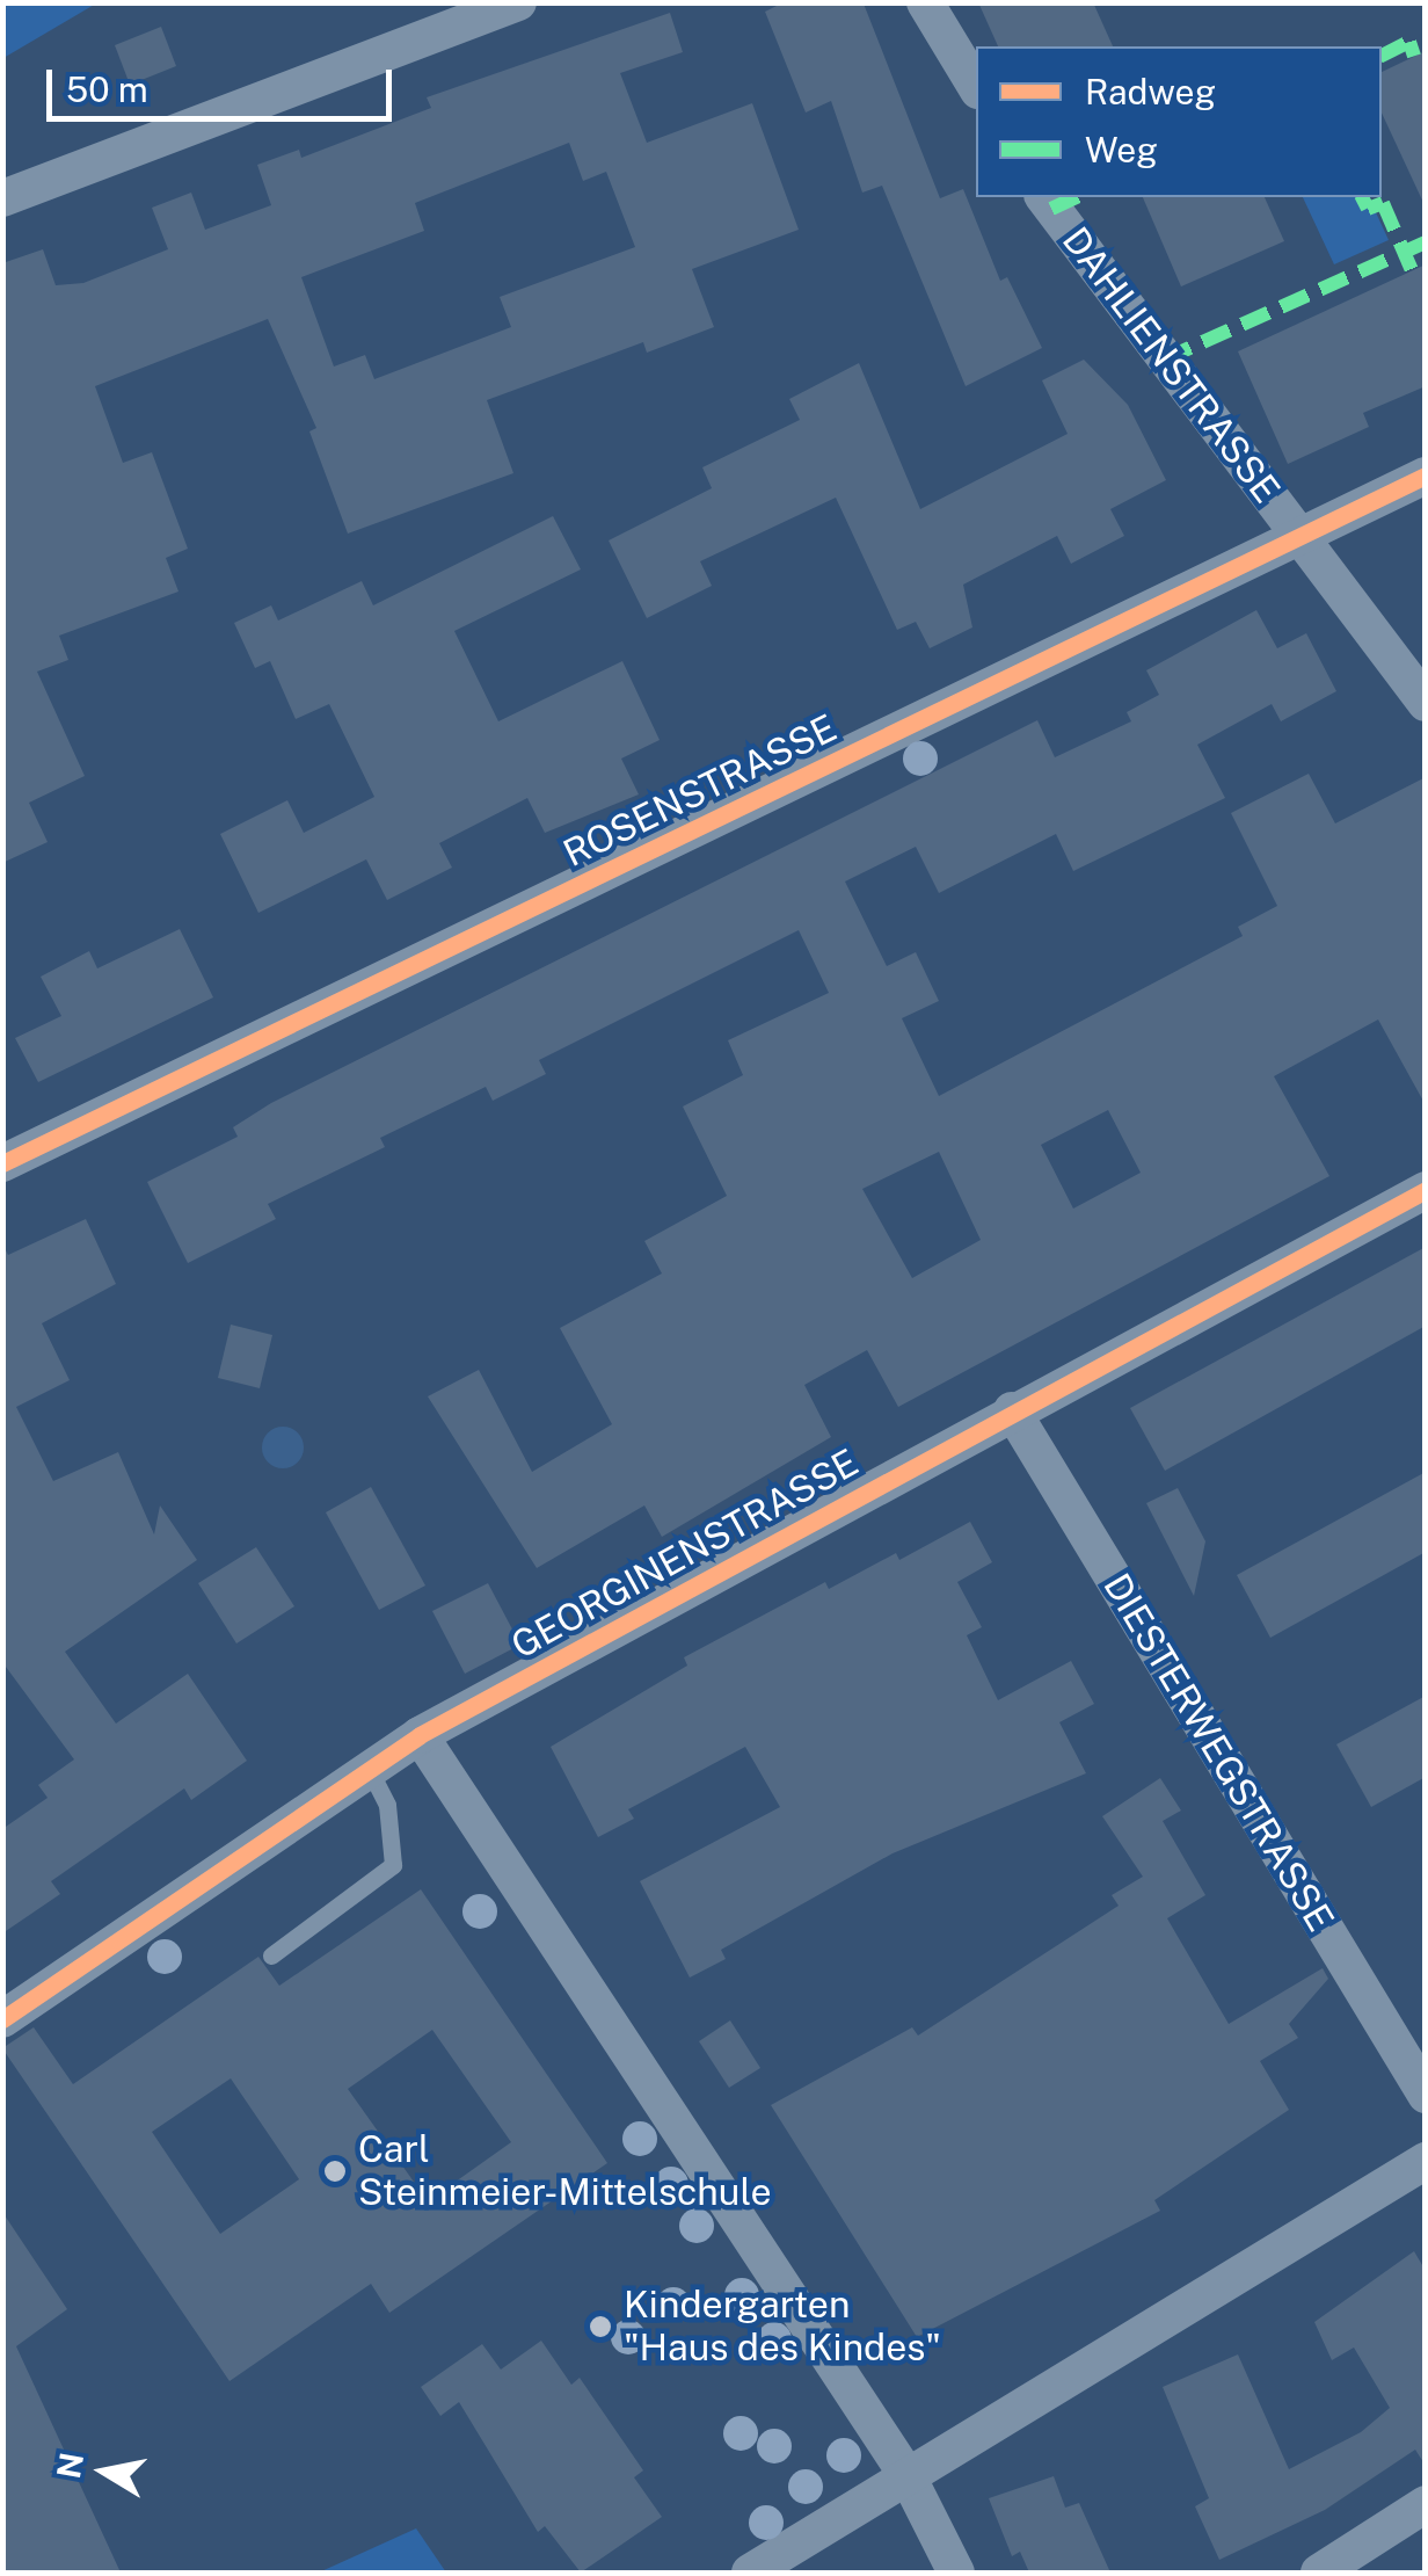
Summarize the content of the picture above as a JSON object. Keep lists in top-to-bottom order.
{
  "streets": {
    "street": [
      "DAHLIENSTRASSE",
      "ROSENSTRASSE",
      "GEORGINENSTRASSE",
      "DIESTERWEGSTRASSE"
    ]
  },
  "crossings": [
    ["DAHLIENSTRASSE", "ROSENSTRASSE"],
    ["GEORGINENSTRASSE", "DIESTERWEGSTRASSE"]
  ],
  "places": ["Carl Steinmeier-Mittelschule", "Kindergarten \"Haus des Kindes\""],
  "legend": ["Radweg", "Weg"],
  "scale_bar": "50 m",
  "north": "left"
}
